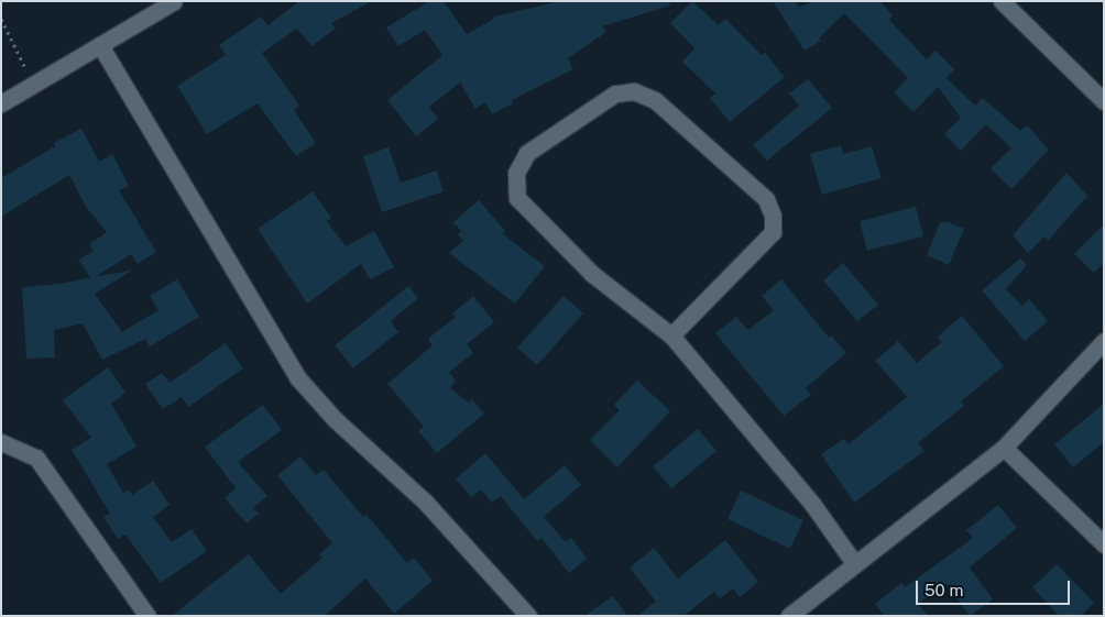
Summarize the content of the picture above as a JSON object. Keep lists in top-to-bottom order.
{
  "scale_bar": "50 m"
}
